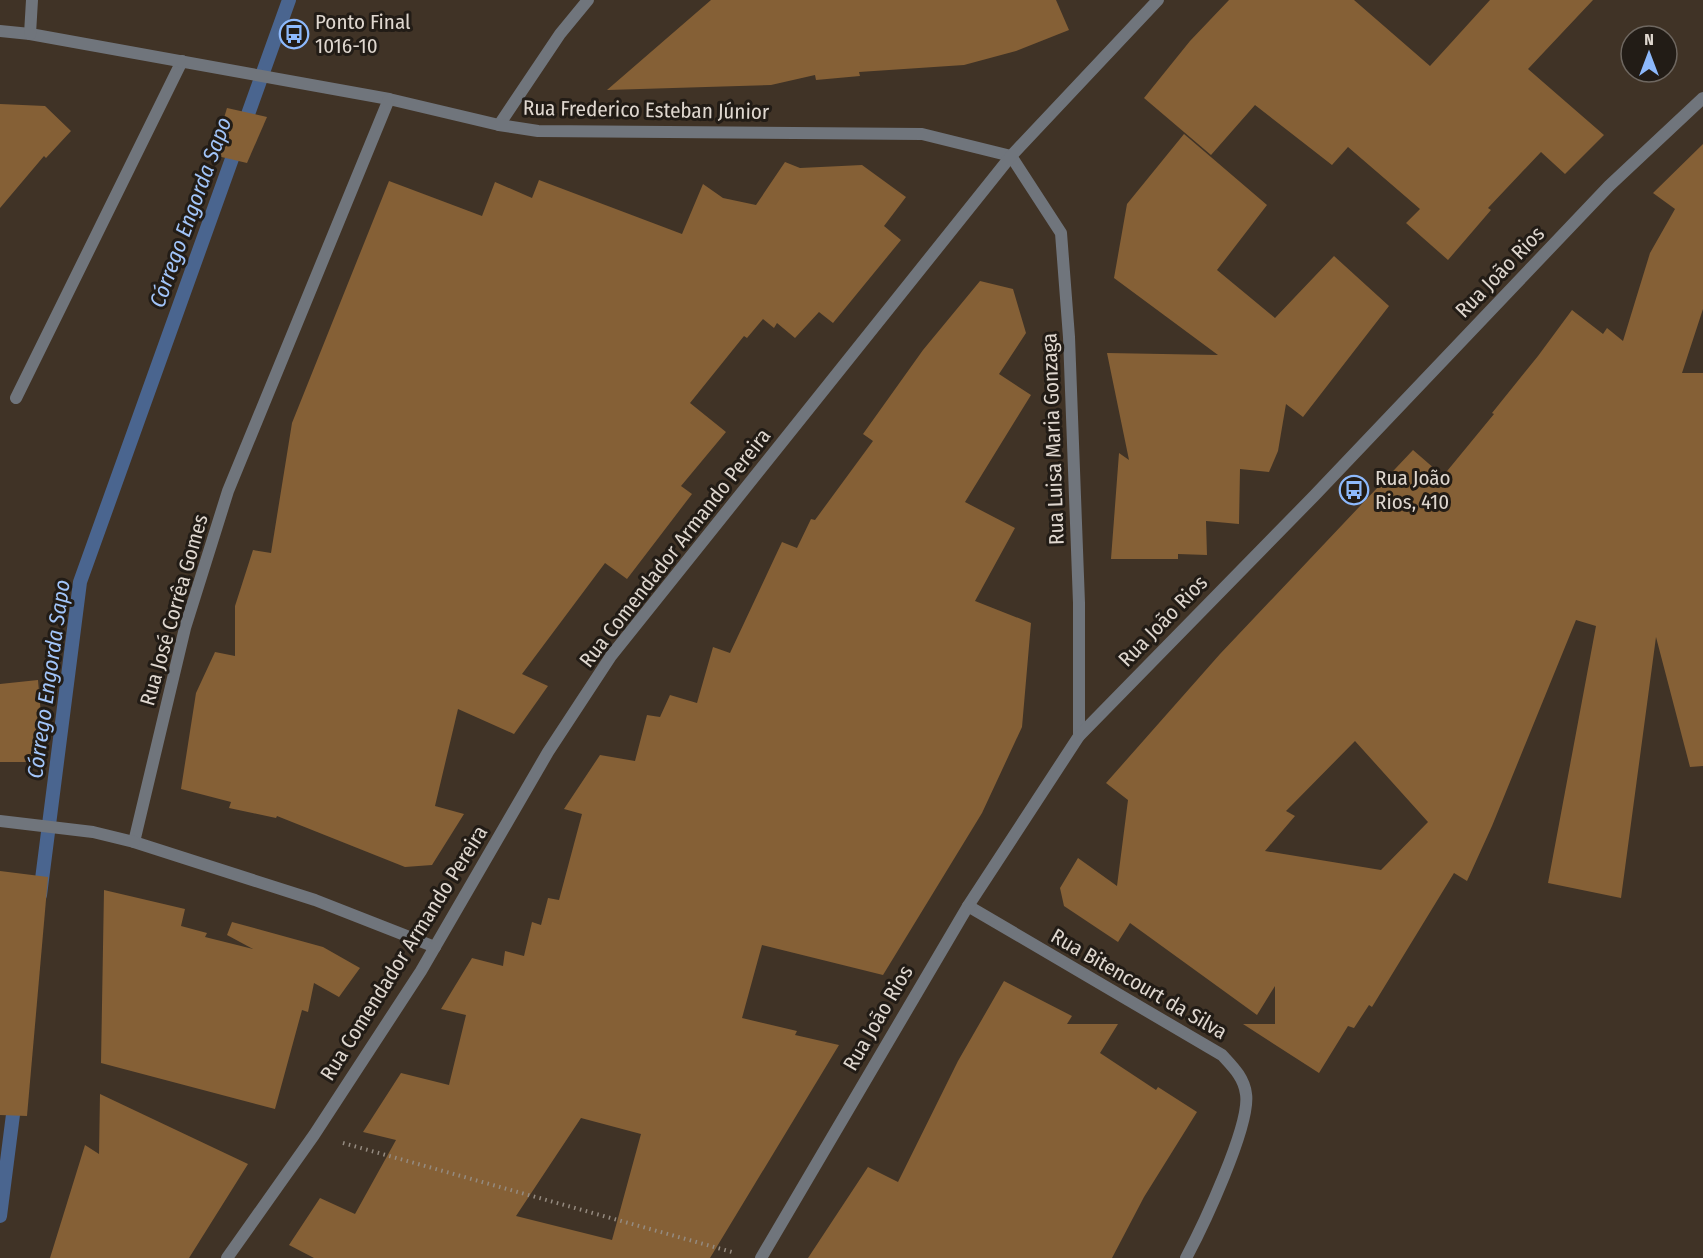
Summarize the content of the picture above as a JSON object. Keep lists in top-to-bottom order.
{
  "streets": {
    "street": [
      "Rua Frederico Esteban Júnior",
      "Rua João Rios",
      "Rua Luisa Maria Gonzaga",
      "Rua Comendador Armando Pereira",
      "Rua José Corrêa Gomes",
      "Rua Bitencourt da Silva"
    ]
  },
  "crossings": [
    ["Rua Frederico Esteban Júnior", "Rua Luisa Maria Gonzaga"],
    ["Rua Frederico Esteban Júnior", "Rua Comendador Armando Pereira"],
    ["Rua Frederico Esteban Júnior", "Rua José Corrêa Gomes"],
    ["Rua João Rios", "Rua Luisa Maria Gonzaga"],
    ["Rua João Rios", "Rua Bitencourt da Silva"],
    ["Rua Luisa Maria Gonzaga", "Rua Comendador Armando Pereira"]
  ],
  "water": ["Córrego Engorda Sapo"],
  "places": {
    "bus stop": ["Ponto Final 1016-10", "Rua João Rios, 410"]
  },
  "north": "top"
}
